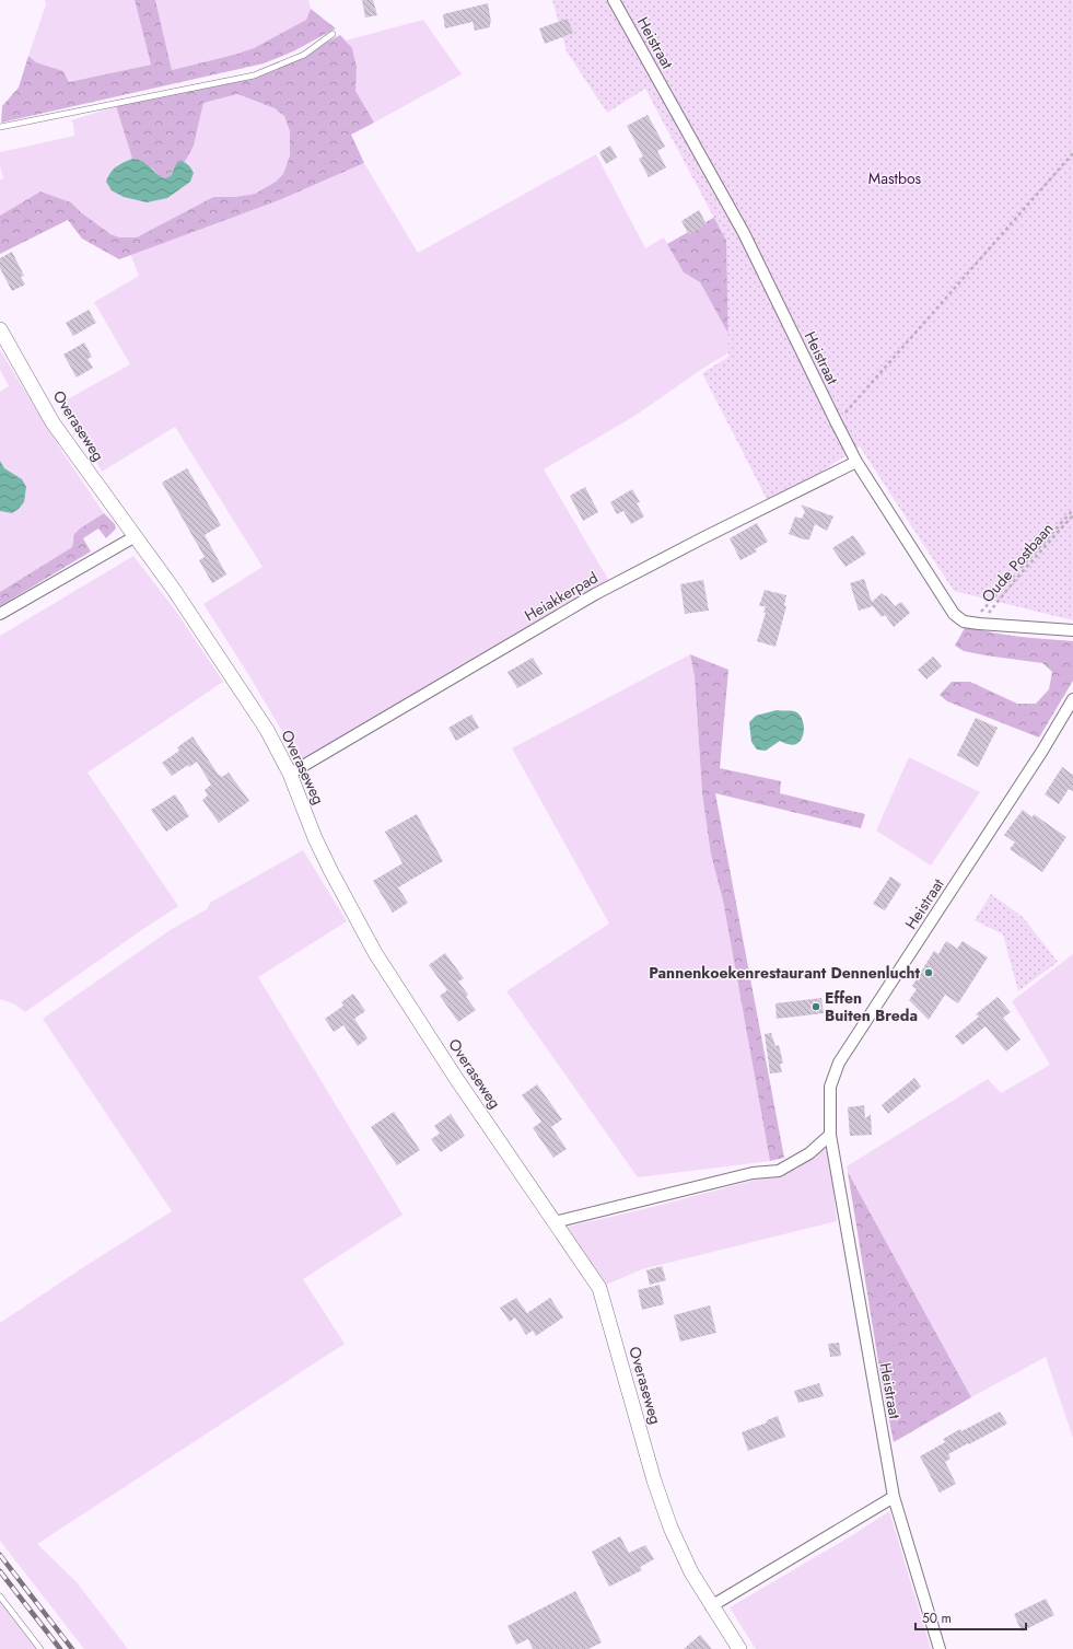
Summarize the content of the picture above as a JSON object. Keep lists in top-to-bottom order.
{
  "streets": {
    "street": ["Heistraat", "Overaseweg", "Heiakkerpad"],
    "path": ["Oude Postbaan"]
  },
  "crossings": [
    ["Heistraat", "Oude Postbaan"],
    ["Heistraat", "Heiakkerpad"],
    ["Overaseweg", "Heiakkerpad"]
  ],
  "parks": ["Mastbos"],
  "places": ["Pannenkoekenrestaurant Dennenlucht", "Effen Buiten Breda"],
  "scale_bar": "50 m"
}
